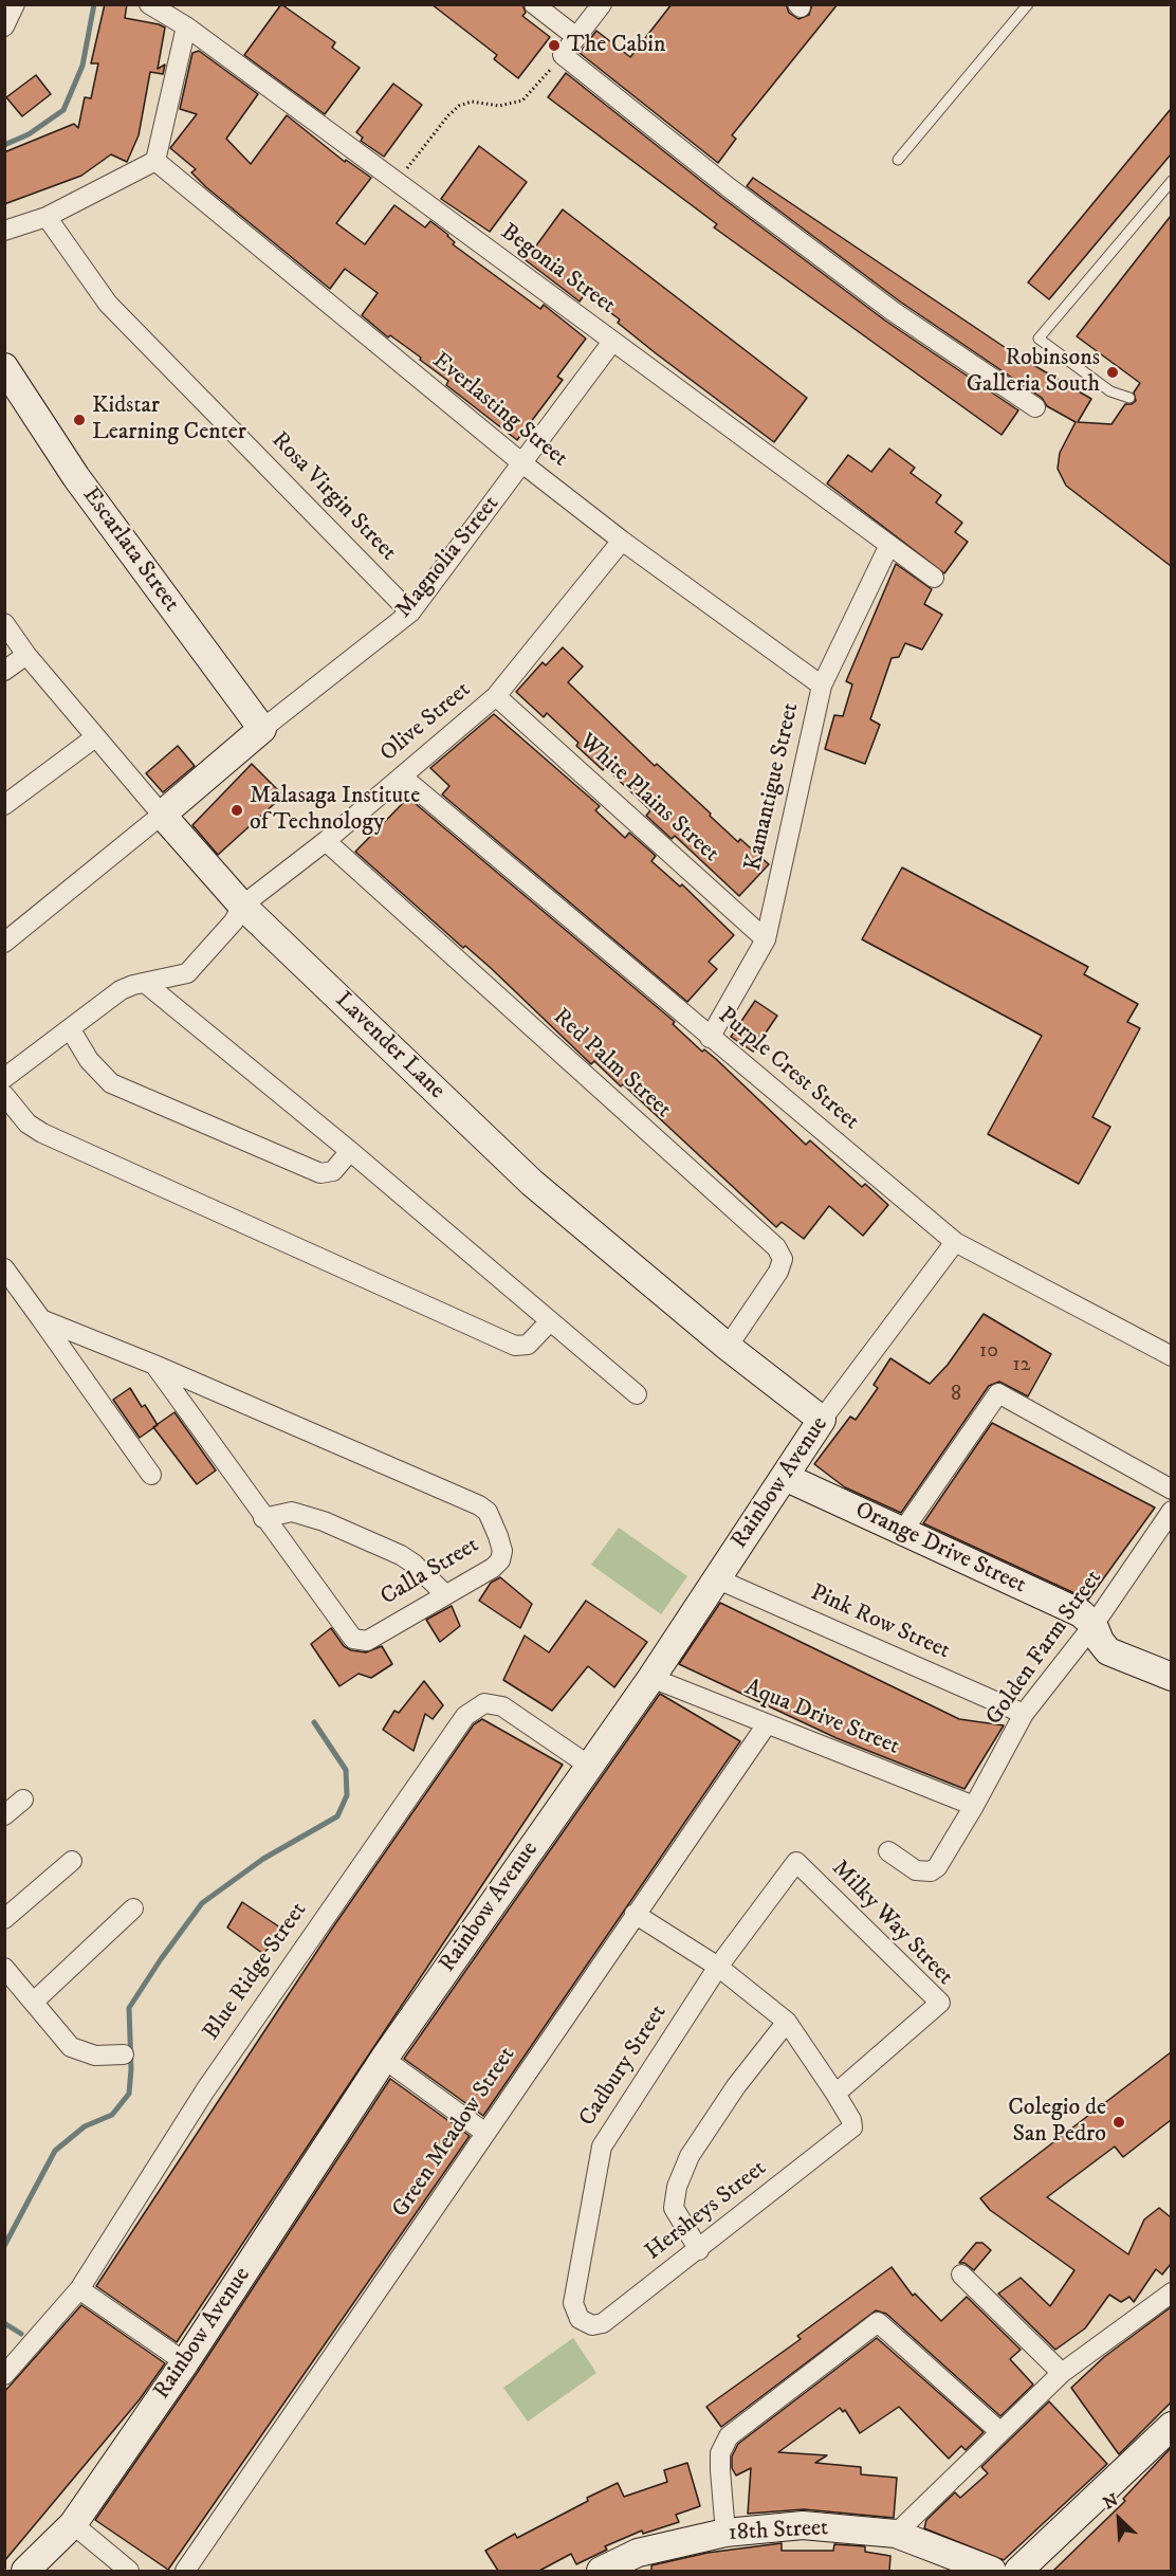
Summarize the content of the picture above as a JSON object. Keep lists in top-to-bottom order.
{
  "streets": {
    "street": [
      "Begonia Street",
      "Everlasting Street",
      "Rosa Virgin Street",
      "Escarlata Street",
      "Magnolia Street",
      "Olive Street",
      "Kamantigue Street",
      "White Plains Street",
      "Lavender Lane",
      "Red Palm Street",
      "Purple Crest Street",
      "Rainbow Avenue",
      "Orange Drive Street",
      "Calla Street",
      "Pink Row Street",
      "Golden Farm Street",
      "Aqua Drive Street",
      "Milky Way Street",
      "Blue Ridge Street",
      "Cadbury Street",
      "Green Meadow Street",
      "Hersheys Street",
      "18th Street"
    ]
  },
  "crossings": [
    ["Begonia Street", "Magnolia Street"],
    ["Begonia Street", "Kamantigue Street"],
    ["Everlasting Street", "Magnolia Street"],
    ["Everlasting Street", "Olive Street"],
    ["Everlasting Street", "Kamantigue Street"],
    ["Rosa Virgin Street", "Magnolia Street"],
    ["Escarlata Street", "Magnolia Street"],
    ["Magnolia Street", "Lavender Lane"],
    ["Olive Street", "White Plains Street"],
    ["Olive Street", "Lavender Lane"],
    ["Olive Street", "Red Palm Street"],
    ["Olive Street", "Purple Crest Street"],
    ["Kamantigue Street", "White Plains Street"],
    ["Kamantigue Street", "Purple Crest Street"],
    ["Lavender Lane", "Red Palm Street"],
    ["Lavender Lane", "Rainbow Avenue"],
    ["Purple Crest Street", "Rainbow Avenue"],
    ["Rainbow Avenue", "Orange Drive Street"],
    ["Rainbow Avenue", "Pink Row Street"],
    ["Rainbow Avenue", "Aqua Drive Street"],
    ["Rainbow Avenue", "Blue Ridge Street"],
    ["Orange Drive Street", "Golden Farm Street"],
    ["Pink Row Street", "Golden Farm Street"],
    ["Golden Farm Street", "Aqua Drive Street"],
    ["Aqua Drive Street", "Green Meadow Street"],
    ["Milky Way Street", "Cadbury Street"],
    ["Milky Way Street", "Hersheys Street"],
    ["Cadbury Street", "Hersheys Street"]
  ],
  "places": [
    "The Cabin",
    "Robinsons Galleria South",
    "Kidstar Learning Center",
    "Malasaga Institute of Technology",
    "Colegio de San Pedro"
  ],
  "house_numbers": ["10", "12", "8"],
  "north": "top left"
}
